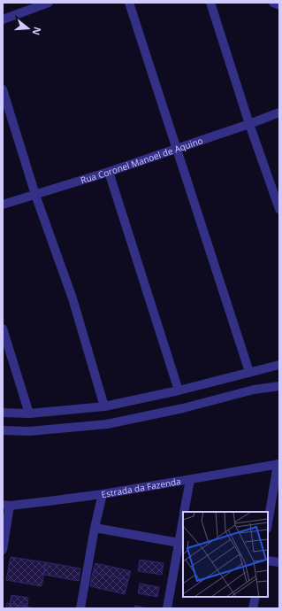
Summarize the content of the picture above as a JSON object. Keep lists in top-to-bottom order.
{
  "streets": {
    "street": ["Rua Coronel Manoel de Aquino", "Estrada da Fazenda"]
  },
  "north": "right"
}
